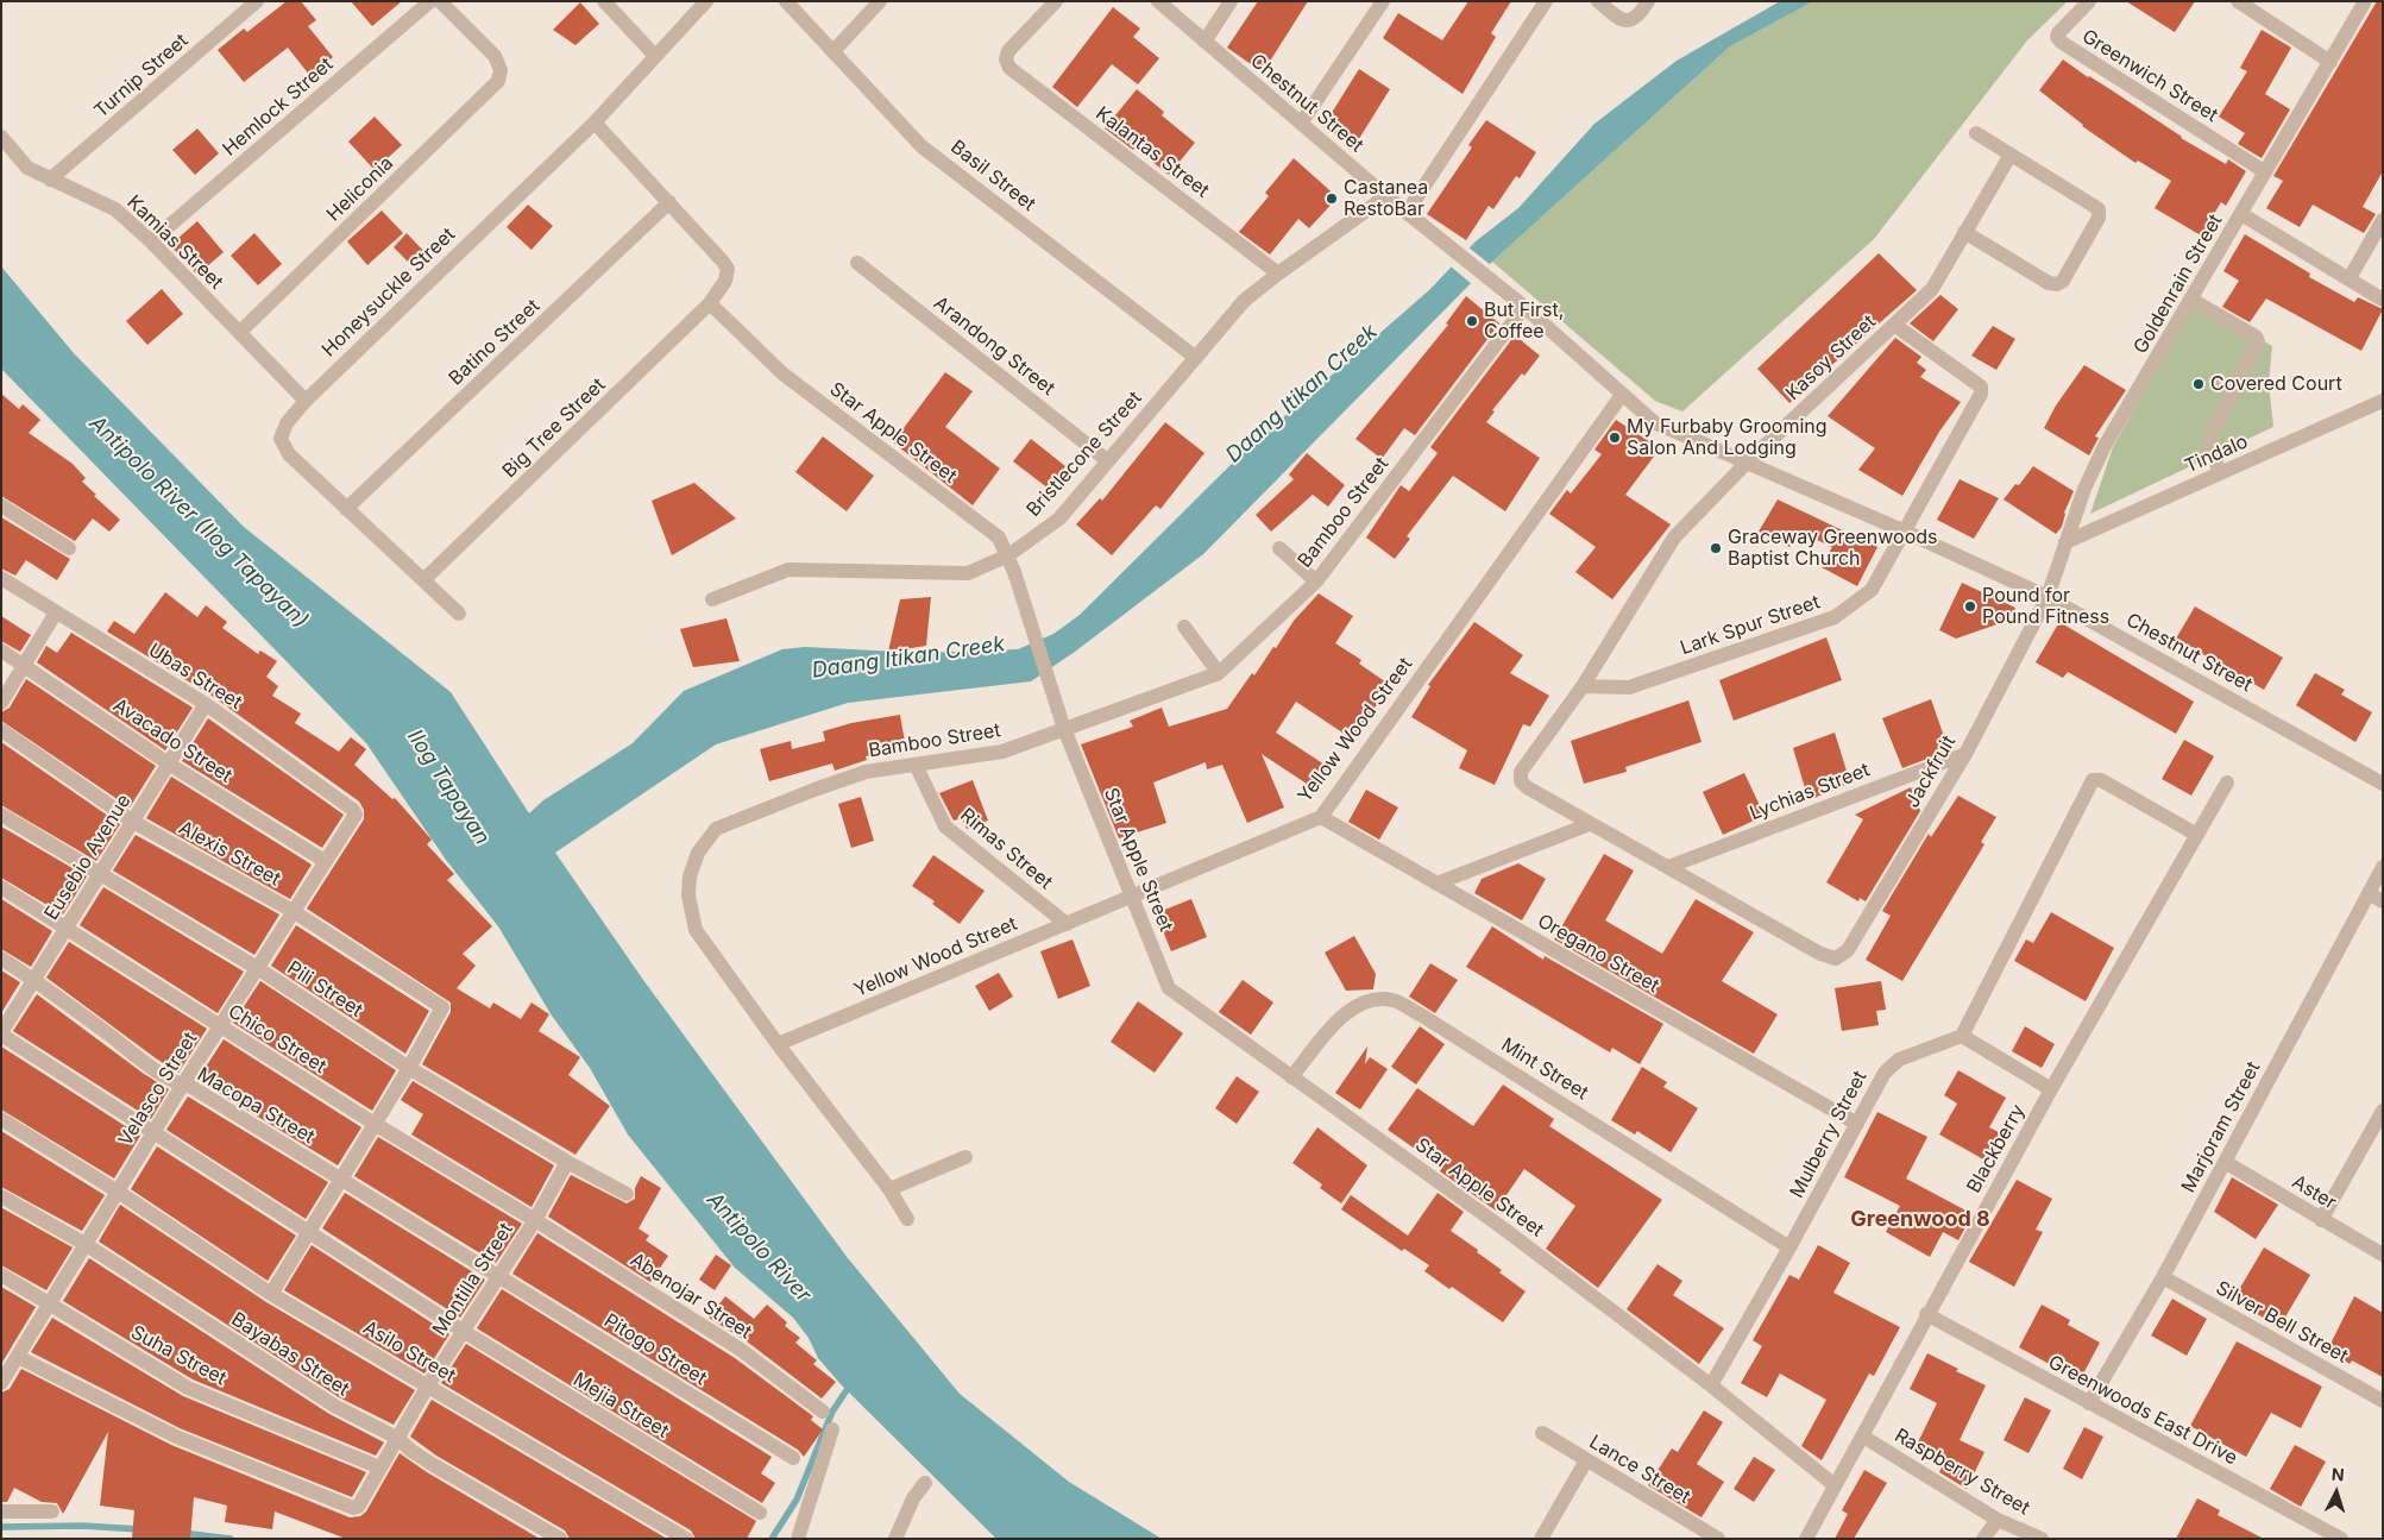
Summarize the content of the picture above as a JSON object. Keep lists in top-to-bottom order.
{
  "streets": {
    "street": [
      "Turnip Street",
      "Greenwich Street",
      "Chestnut Street",
      "Hemlock Street",
      "Kalantas Street",
      "Basil Street",
      "Heliconia",
      "Kamias Street",
      "Goldenrain Street",
      "Honeysuckle Street",
      "Batino Street",
      "Arandong Street",
      "Kasoy Street",
      "Big Tree Street",
      "Star Apple Street",
      "Bristlecone Street",
      "Tindalo",
      "Bamboo Street",
      "Lark Spur Street",
      "Ubas Street",
      "Yellow Wood Street",
      "Avacado Street",
      "Jackfruit",
      "Lychias Street",
      "Rimas Street",
      "Alexis Street",
      "Eusebio Avenue",
      "Oregano Street",
      "Pili Street",
      "Chico Street",
      "Mint Street",
      "Velasco Street",
      "Macopa Street",
      "Marjoram Street",
      "Mulberry Street",
      "Blackberry",
      "Aster",
      "Montilla Street",
      "Abenojar Street",
      "Silver Bell Street",
      "Pitogo Street",
      "Asilo Street",
      "Bayabas Street",
      "Suha Street",
      "Mejia Street",
      "Greenwoods East Drive",
      "Lance Street",
      "Raspberry Street"
    ]
  },
  "crossings": [
    ["Turnip Street", "Kamias Street"],
    ["Greenwich Street", "Goldenrain Street"],
    ["Chestnut Street", "Goldenrain Street"],
    ["Chestnut Street", "Kasoy Street"],
    ["Chestnut Street", "Bristlecone Street"],
    ["Chestnut Street", "Bamboo Street"],
    ["Chestnut Street", "Lark Spur Street"],
    ["Chestnut Street", "Yellow Wood Street"],
    ["Chestnut Street", "Jackfruit"],
    ["Hemlock Street", "Kamias Street"],
    ["Kalantas Street", "Bristlecone Street"],
    ["Basil Street", "Bristlecone Street"],
    ["Heliconia", "Kamias Street"],
    ["Kamias Street", "Honeysuckle Street"],
    ["Goldenrain Street", "Tindalo"],
    ["Goldenrain Street", "Jackfruit"],
    ["Honeysuckle Street", "Batino Street"],
    ["Honeysuckle Street", "Big Tree Street"],
    ["Arandong Street", "Bristlecone Street"],
    ["Kasoy Street", "Lark Spur Street"],
    ["Big Tree Street", "Star Apple Street"],
    ["Star Apple Street", "Bristlecone Street"],
    ["Star Apple Street", "Bamboo Street"],
    ["Star Apple Street", "Yellow Wood Street"],
    ["Star Apple Street", "Mint Street"],
    ["Star Apple Street", "Mulberry Street"],
    ["Star Apple Street", "Blackberry"],
    ["Bamboo Street", "Yellow Wood Street"],
    ["Bamboo Street", "Rimas Street"],
    ["Ubas Street", "Eusebio Avenue"],
    ["Ubas Street", "Velasco Street"],
    ["Yellow Wood Street", "Rimas Street"],
    ["Yellow Wood Street", "Oregano Street"],
    ["Avacado Street", "Eusebio Avenue"],
    ["Avacado Street", "Velasco Street"],
    ["Jackfruit", "Lychias Street"],
    ["Alexis Street", "Eusebio Avenue"],
    ["Alexis Street", "Pili Street"],
    ["Alexis Street", "Velasco Street"],
    ["Eusebio Avenue", "Pili Street"],
    ["Eusebio Avenue", "Chico Street"],
    ["Eusebio Avenue", "Macopa Street"],
    ["Oregano Street", "Mulberry Street"],
    ["Pili Street", "Velasco Street"],
    ["Pili Street", "Montilla Street"],
    ["Chico Street", "Velasco Street"],
    ["Chico Street", "Montilla Street"],
    ["Chico Street", "Abenojar Street"],
    ["Mint Street", "Mulberry Street"],
    ["Velasco Street", "Macopa Street"],
    ["Velasco Street", "Montilla Street"],
    ["Velasco Street", "Asilo Street"],
    ["Velasco Street", "Bayabas Street"],
    ["Velasco Street", "Suha Street"],
    ["Macopa Street", "Montilla Street"],
    ["Macopa Street", "Pitogo Street"],
    ["Marjoram Street", "Aster"],
    ["Marjoram Street", "Silver Bell Street"],
    ["Marjoram Street", "Greenwoods East Drive"],
    ["Blackberry", "Greenwoods East Drive"],
    ["Blackberry", "Raspberry Street"],
    ["Montilla Street", "Abenojar Street"],
    ["Montilla Street", "Pitogo Street"],
    ["Montilla Street", "Asilo Street"],
    ["Montilla Street", "Bayabas Street"],
    ["Montilla Street", "Suha Street"],
    ["Montilla Street", "Mejia Street"]
  ],
  "districts": ["Greenwood 8"],
  "water": [
    "Daang Itikan Creek",
    "Antipolo River (Ilog Tapayan)",
    "Ilog Tapayan",
    "Antipolo River"
  ],
  "places": [
    "Castanea RestoBar",
    "But First, Coffee",
    "Covered Court",
    "My Furbaby Grooming Salon And Lodging",
    "Graceway Greenwoods Baptist Church",
    "Pound for Pound Fitness"
  ],
  "north": "top"
}
